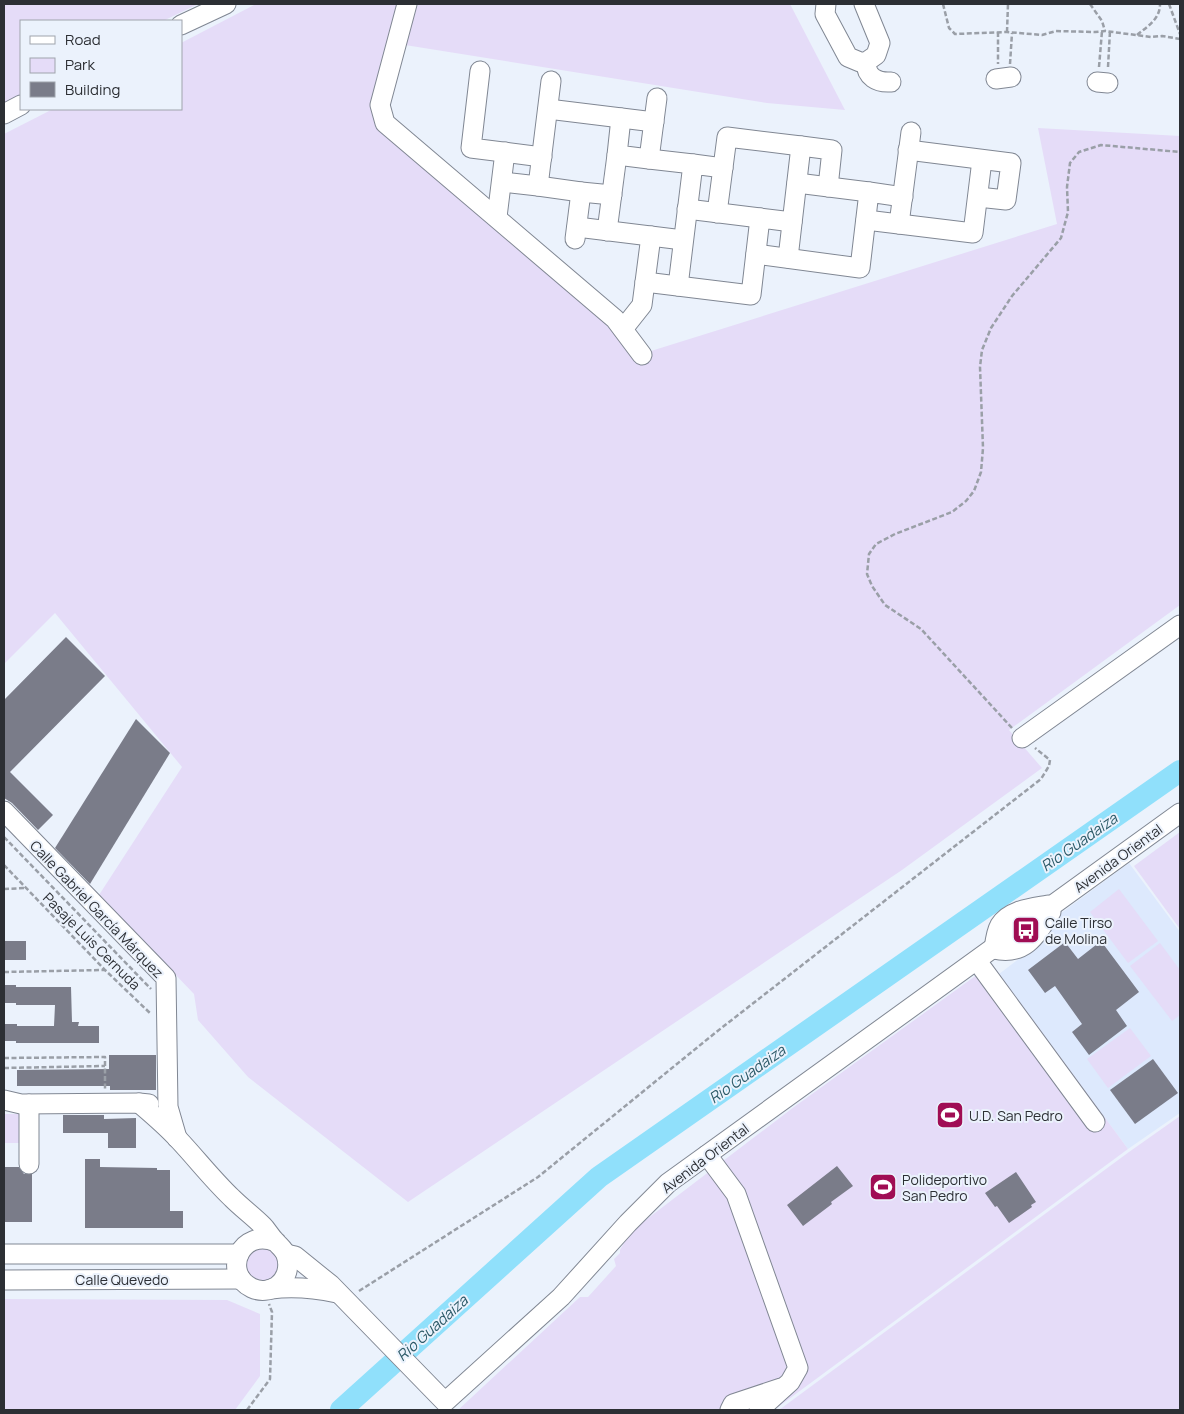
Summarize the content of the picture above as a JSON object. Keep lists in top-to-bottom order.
{
  "streets": {
    "street": ["Avenida Oriental", "Calle Gabriel García Márquez", "Calle Quevedo"],
    "path": ["Pasaje Luis Cernuda"]
  },
  "crossings": [
    ["Calle Gabriel García Márquez", "Pasaje Luis Cernuda"]
  ],
  "water": ["Rio Guadaiza"],
  "places": {
    "bus stop": ["Calle Tirso de Molina"],
    "sports": ["U.D. San Pedro", "Polideportivo San Pedro"]
  },
  "legend": ["Road", "Park", "Building"]
}
